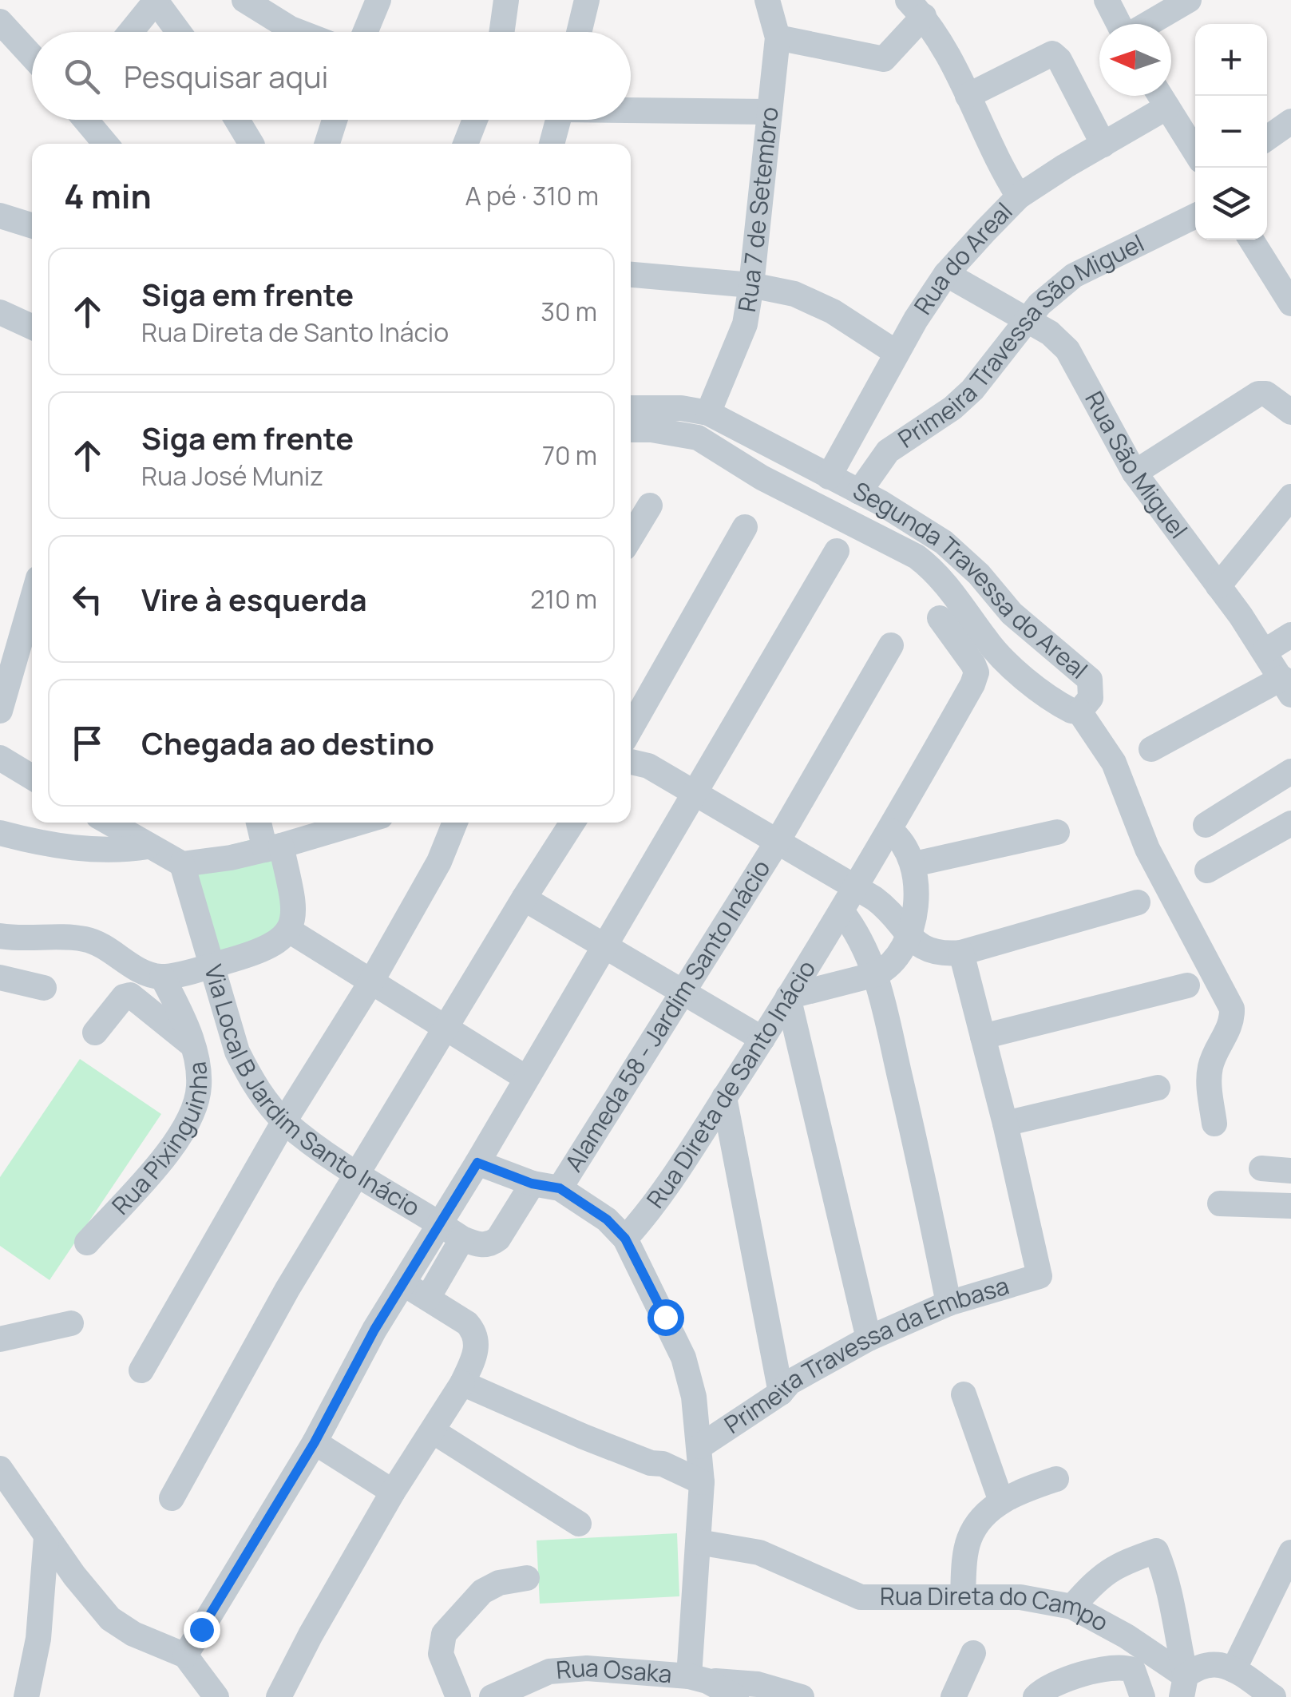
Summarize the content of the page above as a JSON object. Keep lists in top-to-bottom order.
{
  "streets": {
    "street": [
      "Rua 7 de Setembro",
      "Rua do Areal",
      "Primeira Travessa São Miguel",
      "Rua São Miguel",
      "Segunda Travessa do Areal",
      "Alameda 58 - Jardim Santo Inácio",
      "Rua Direta de Santo Inácio",
      "Via Local B Jardim Santo Inácio",
      "Rua Pixinguinha",
      "Primeira Travessa da Embasa",
      "Rua Direta do Campo",
      "Rua Osaka"
    ]
  },
  "crossings": [
    ["Rua 7 de Setembro", "Segunda Travessa do Areal"],
    ["Rua do Areal", "Rua São Miguel"],
    ["Rua do Areal", "Segunda Travessa do Areal"],
    ["Primeira Travessa São Miguel", "Rua São Miguel"],
    ["Primeira Travessa São Miguel", "Segunda Travessa do Areal"]
  ],
  "north": "left",
  "page": {
    "map_buttons": ["+", "−"],
    "search": "Pesquisar aqui",
    "heading": ["4 min", "A pé · 310 m"],
    "list": [
      ["Siga em frente", "Rua Direta de Santo Inácio", "30 m"],
      ["Siga em frente", "Rua José Muniz", "70 m"],
      ["Vire à esquerda", "210 m"],
      "Chegada ao destino"
    ]
  }
}
